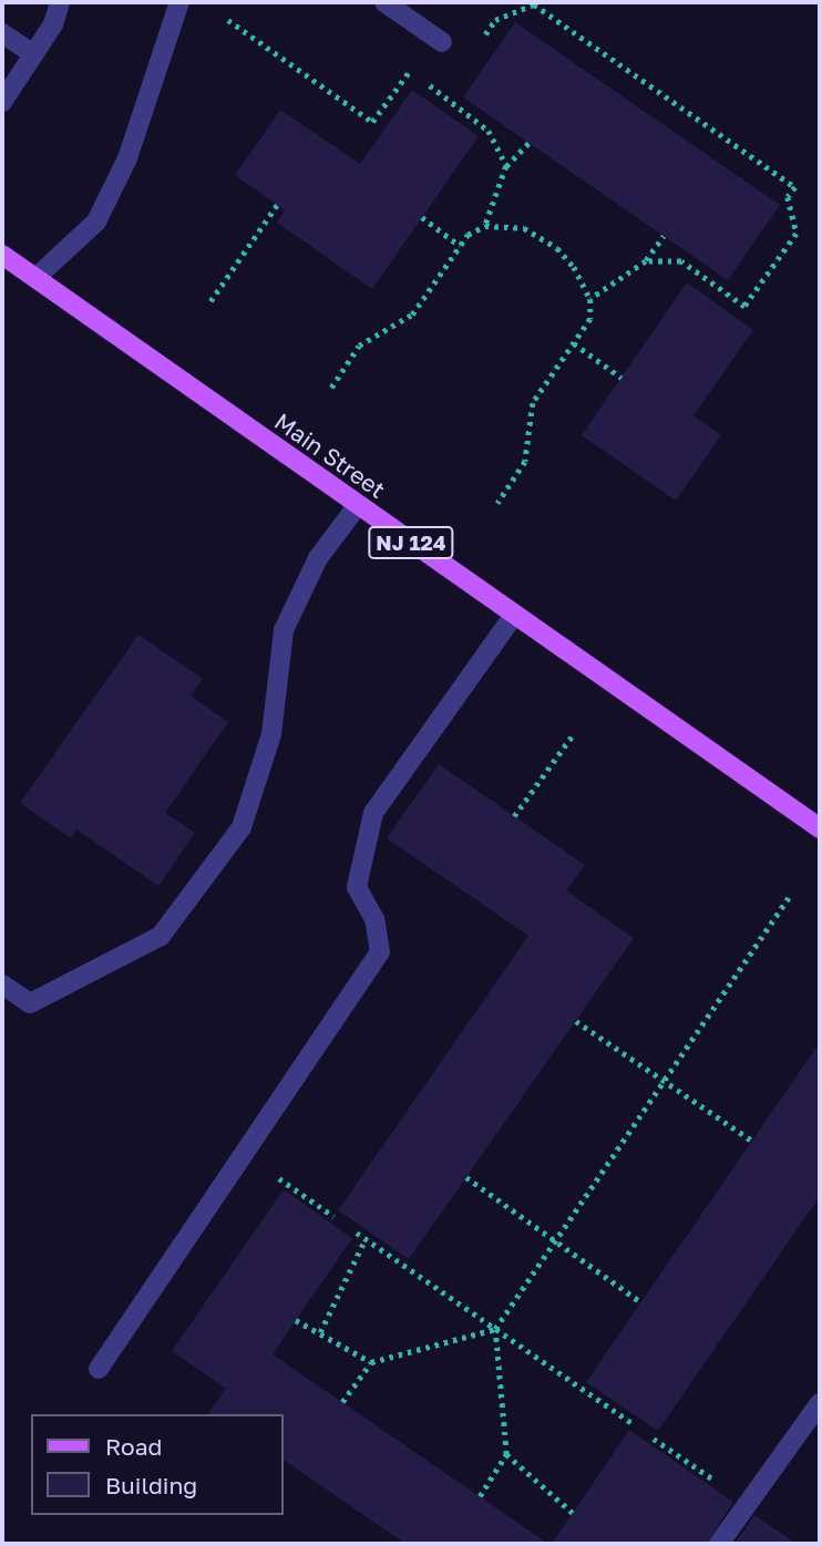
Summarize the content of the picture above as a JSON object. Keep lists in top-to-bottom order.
{
  "streets": {
    "main road": ["Main Street", "NJ 124"]
  },
  "legend": ["Road", "Building"]
}
